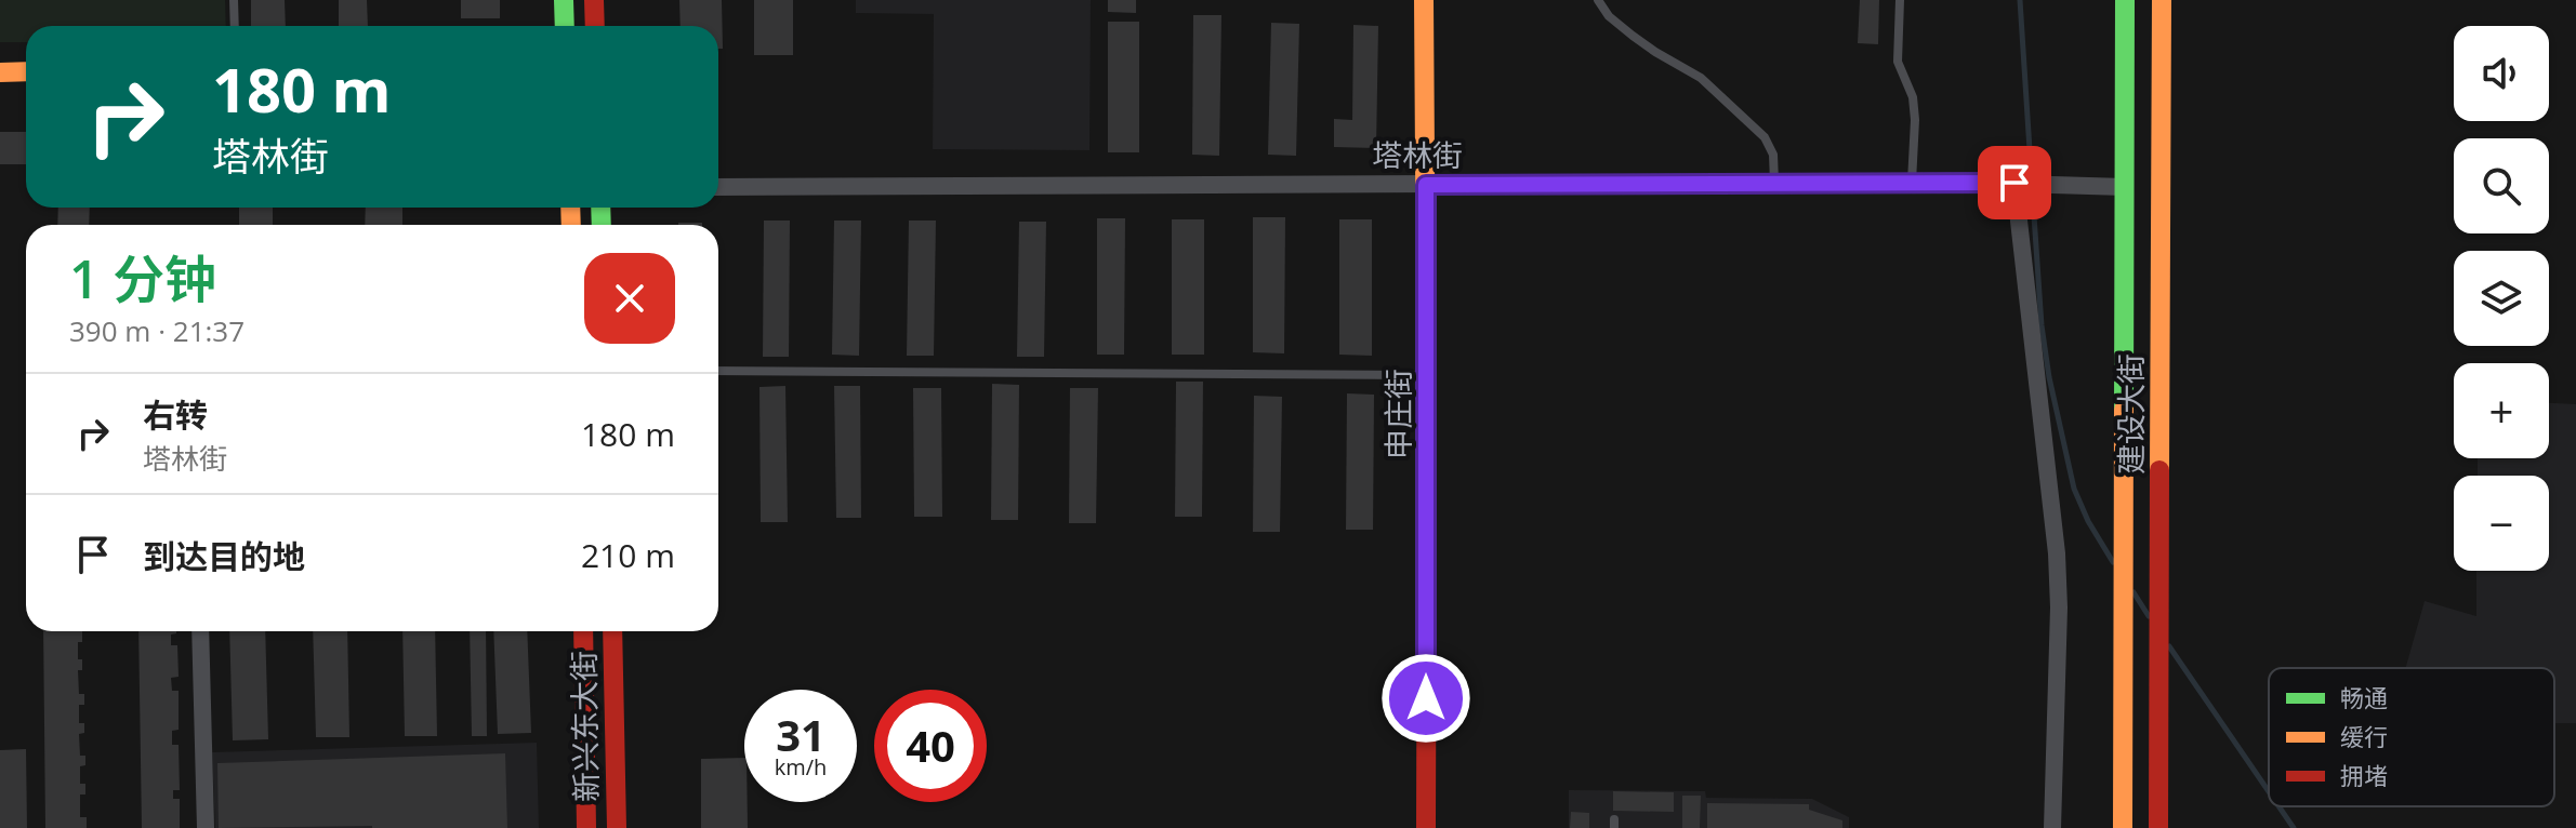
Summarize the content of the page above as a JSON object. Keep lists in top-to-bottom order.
{
  "streets": {
    "street": [
      "塔林街",
      "申庄街",
      "建设大街",
      "新兴东大街"
    ]
  },
  "crossings": [
    ["塔林街", "申庄街"],
    ["塔林街", "建设大街"]
  ],
  "legend": ["畅通", "缓行", "拥堵"],
  "page": {
    "map_buttons": ["+", "−"],
    "turn": ["180 m", "塔林街"],
    "heading": ["1 分钟", "390 m · 21:37"],
    "list": [
      {
        "name": "右转",
        "note": "塔林街",
        "value": "180 m"
      },
      {
        "name": "到达目的地",
        "value": "210 m"
      }
    ],
    "speed": "31 km/h",
    "limit": "40"
  }
}
